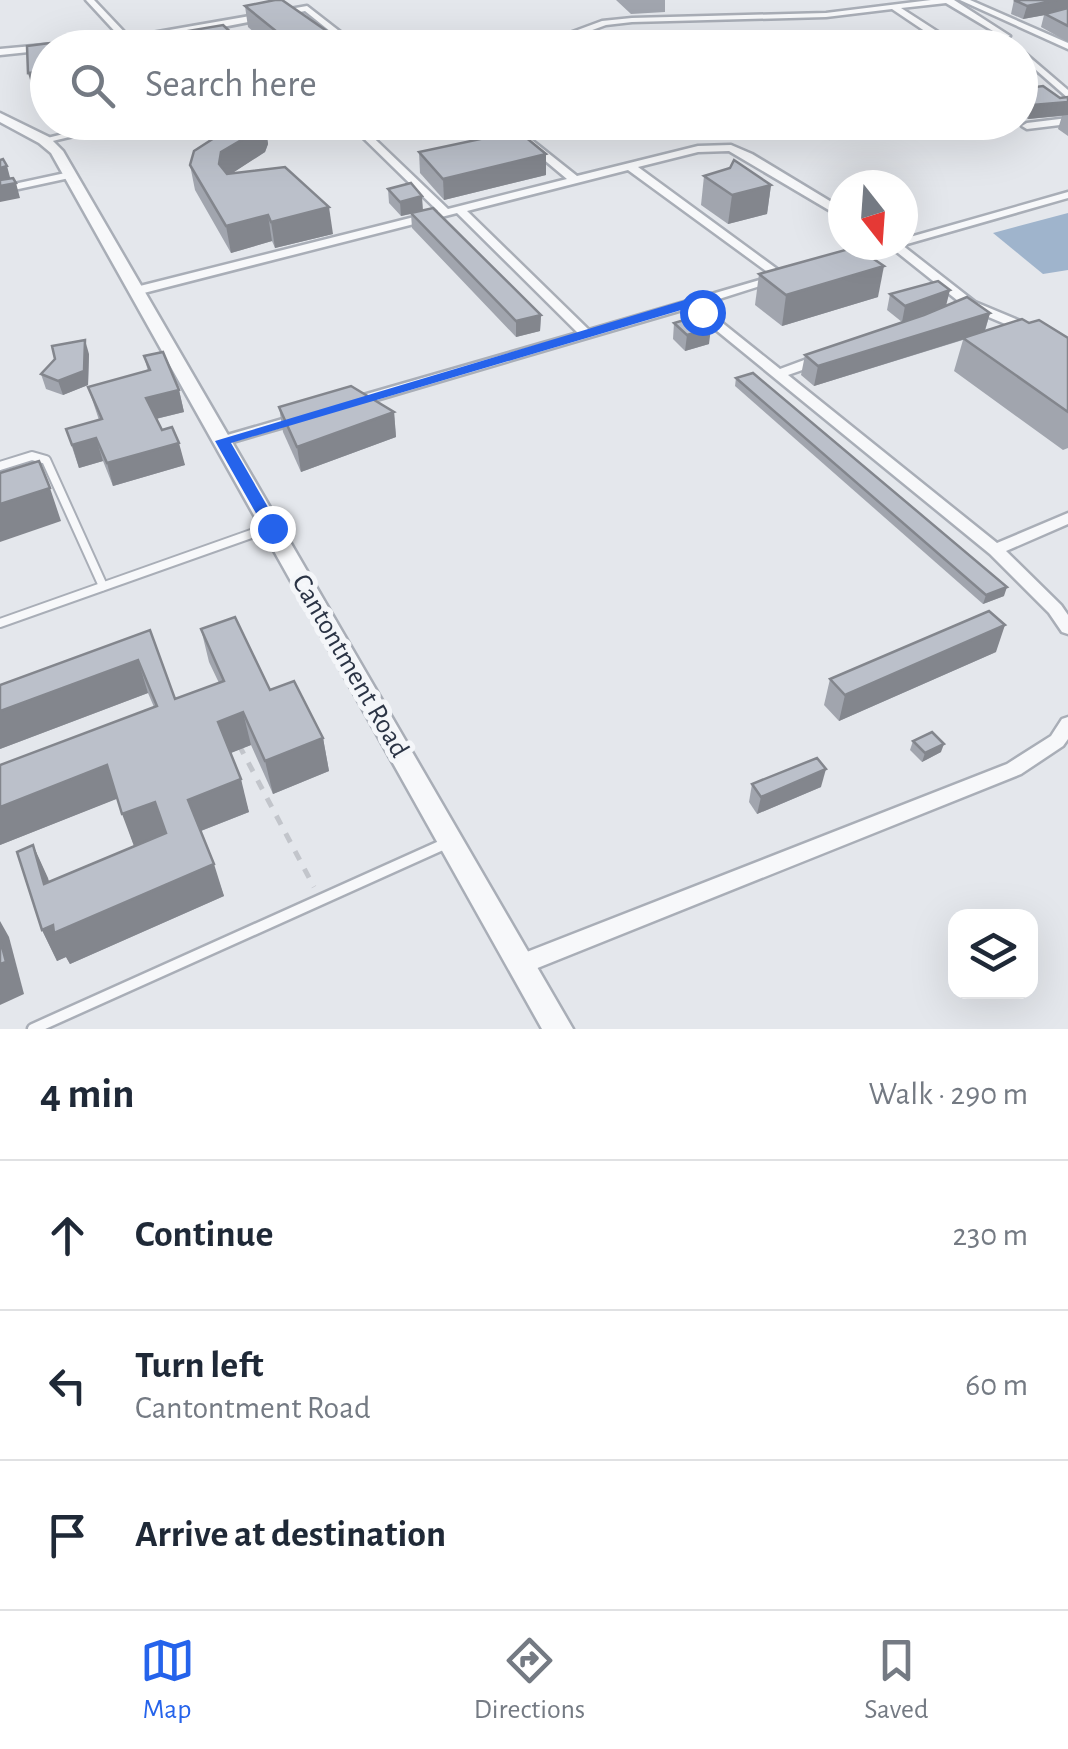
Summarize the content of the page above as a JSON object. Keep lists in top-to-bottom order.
{
  "streets": {
    "street": ["Cantontment Road"]
  },
  "north": "bottom",
  "page": {
    "search": "Search here",
    "heading": ["4 min", "Walk · 290 m"],
    "list": [
      ["Continue", "230 m"],
      ["Turn left", "Cantontment Road", "60 m"],
      "Arrive at destination"
    ],
    "nav": ["Map", "Directions", "Saved"]
  }
}
